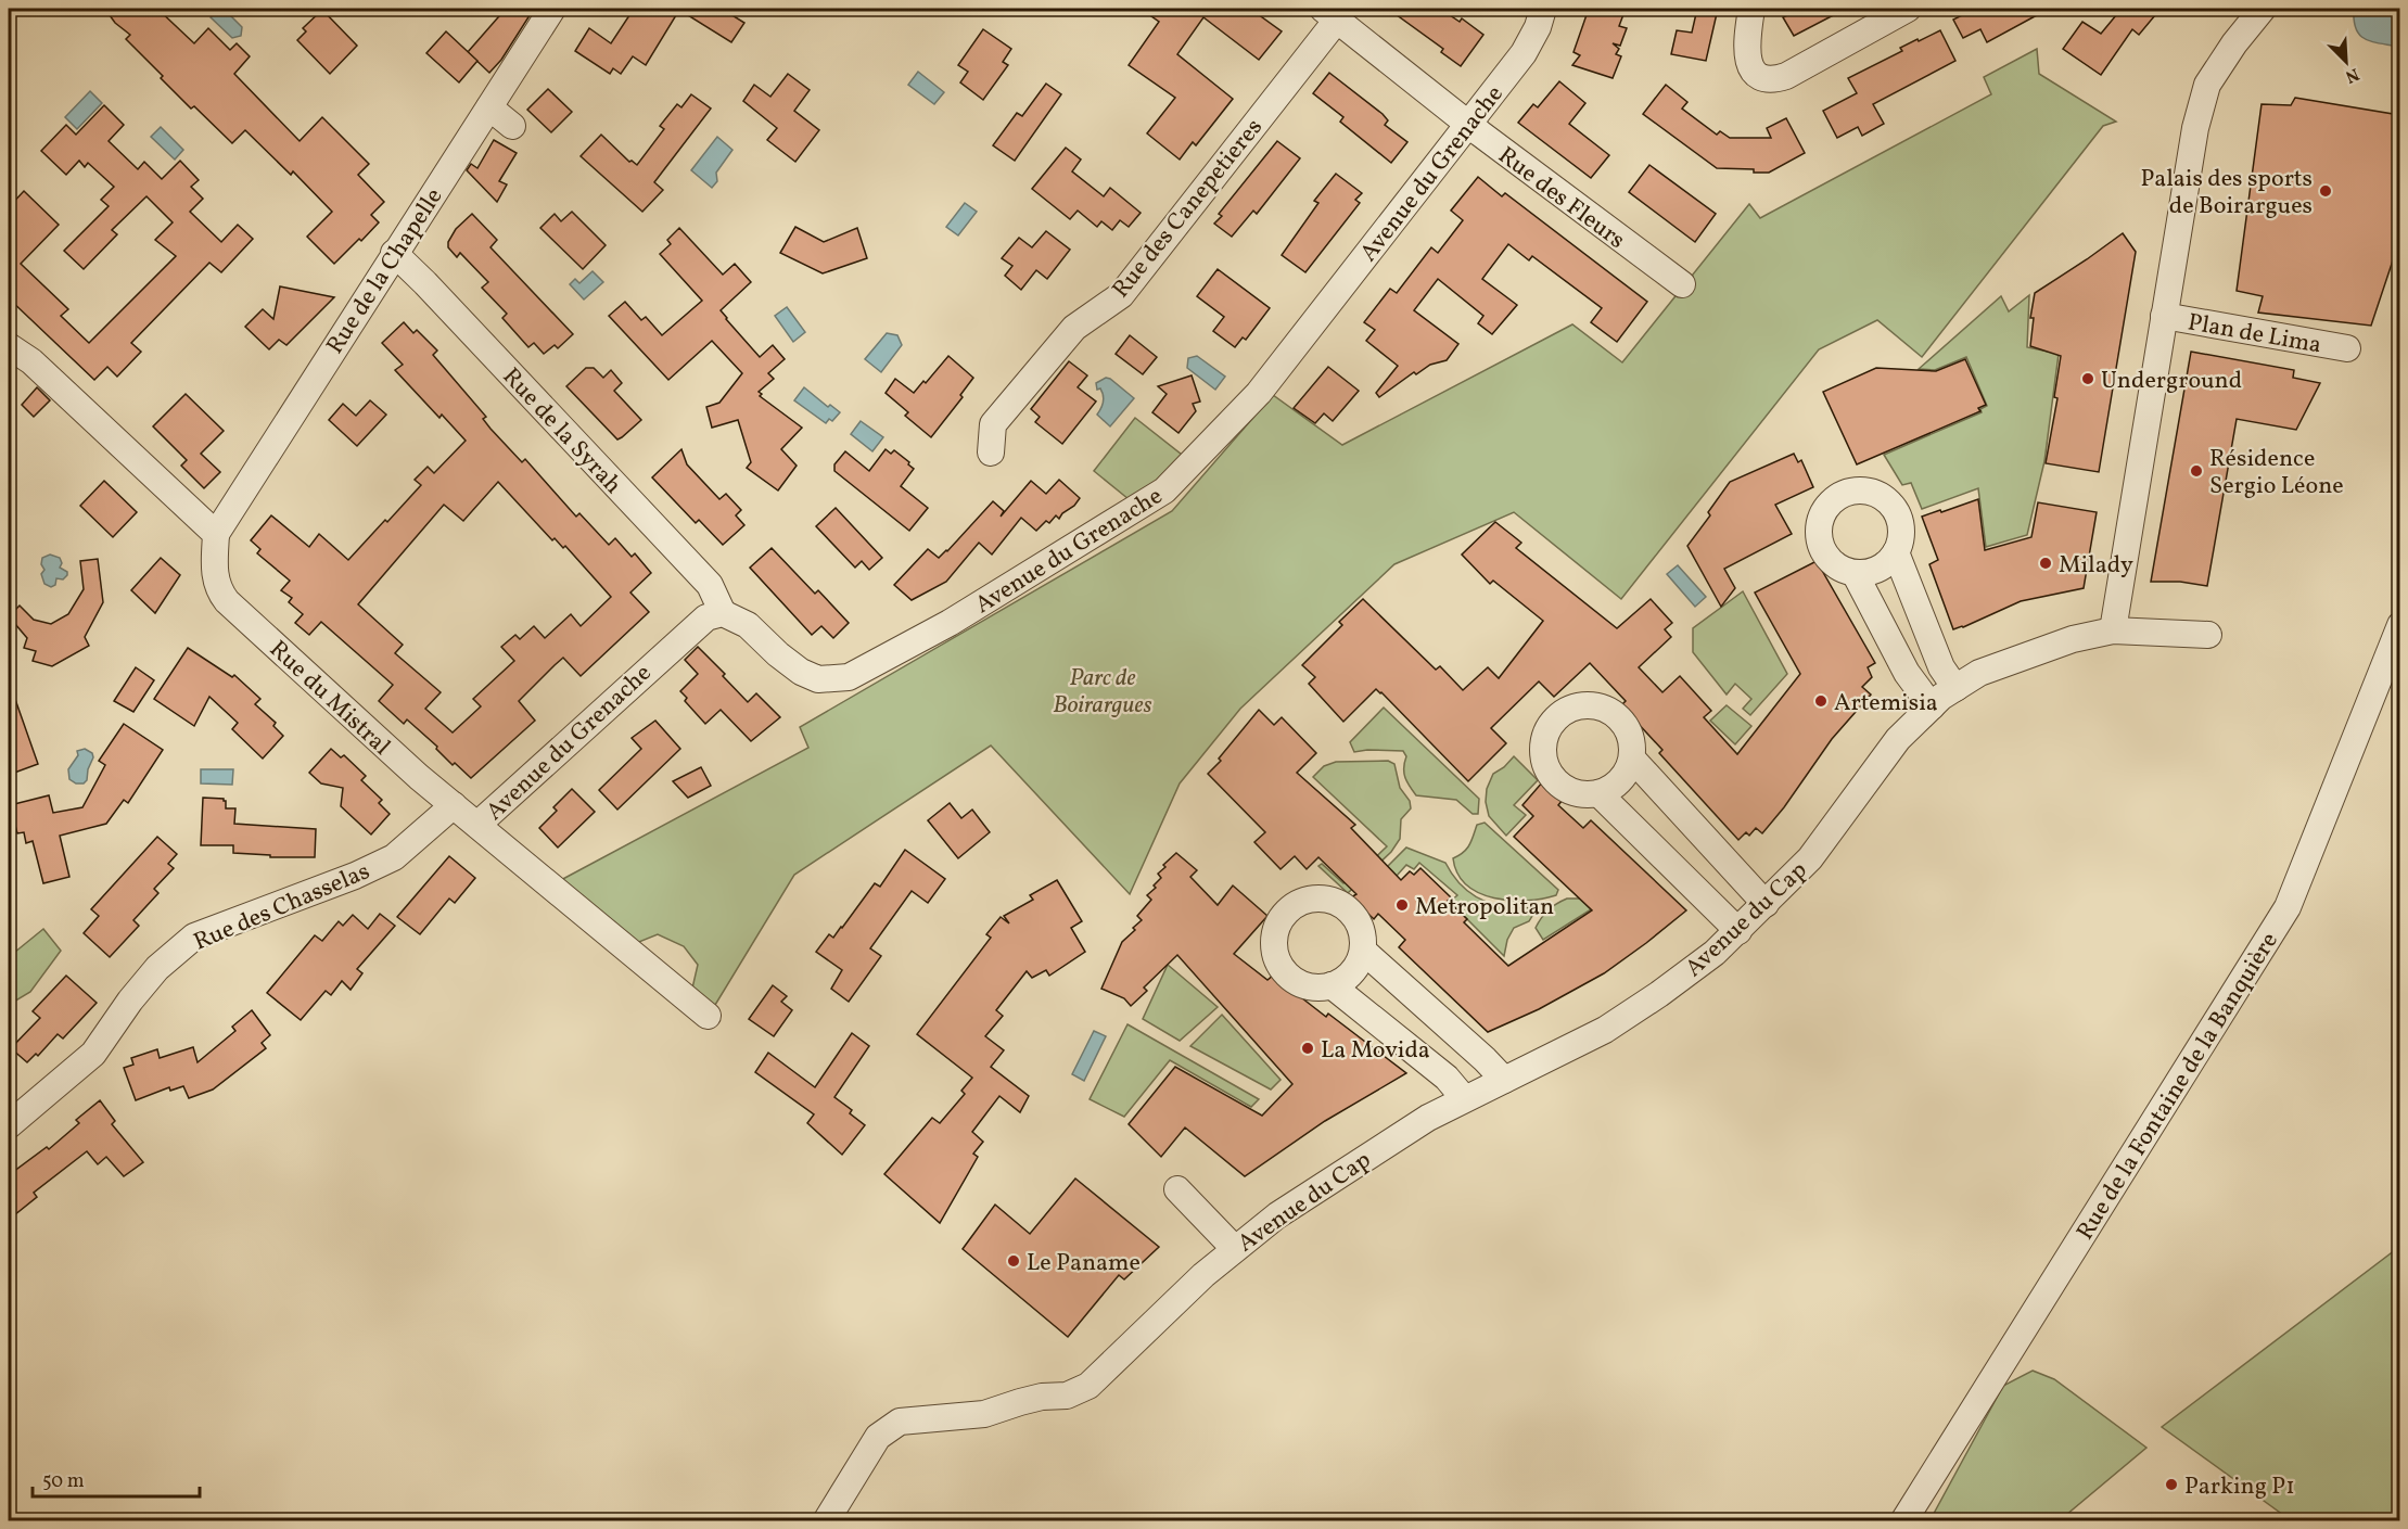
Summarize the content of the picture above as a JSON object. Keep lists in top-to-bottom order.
{
  "streets": {
    "street": [
      "Avenue du Grenache",
      "Rue des Fleurs",
      "Rue des Canepetieres",
      "Rue de la Chapelle",
      "Plan de Lima",
      "Rue de la Syrah",
      "Rue du Mistral",
      "Rue des Chasselas",
      "Avenue du Cap",
      "Rue de la Fontaine de la Banquière"
    ]
  },
  "crossings": [
    ["Avenue du Grenache", "Rue des Fleurs"],
    ["Avenue du Grenache", "Rue de la Syrah"],
    ["Avenue du Grenache", "Rue du Mistral"],
    ["Rue des Fleurs", "Rue des Canepetieres"],
    ["Rue de la Chapelle", "Rue de la Syrah"],
    ["Rue de la Chapelle", "Rue du Mistral"],
    ["Rue du Mistral", "Rue des Chasselas"]
  ],
  "parks": ["Parc de Boirargues"],
  "places": [
    "Palais des sports de Boirargues",
    "Underground",
    "Résidence Sergio Léone",
    "Milady",
    "Artemisia",
    "Metropolitan",
    "La Movida",
    "Le Paname",
    "Parking P1"
  ],
  "scale_bar": "50 m",
  "north": "bottom right"
}
